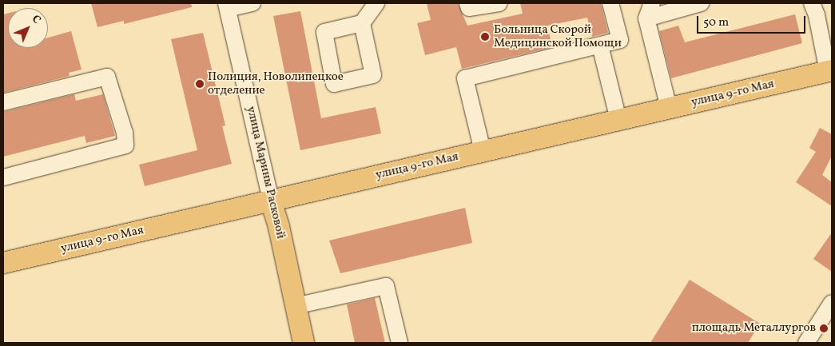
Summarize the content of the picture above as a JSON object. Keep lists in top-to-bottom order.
{
  "streets": {
    "main road": ["улица 9-го Мая", "улица Марины Расковой"]
  },
  "crossings": [
    ["улица 9-го Мая", "улица Марины Расковой"]
  ],
  "places": ["Больница Скорой Медицинской Помощи", "Полиция, Новолипецкое отделение", "площадь Металлургов"],
  "scale_bar": "50 m",
  "north": "top right"
}
